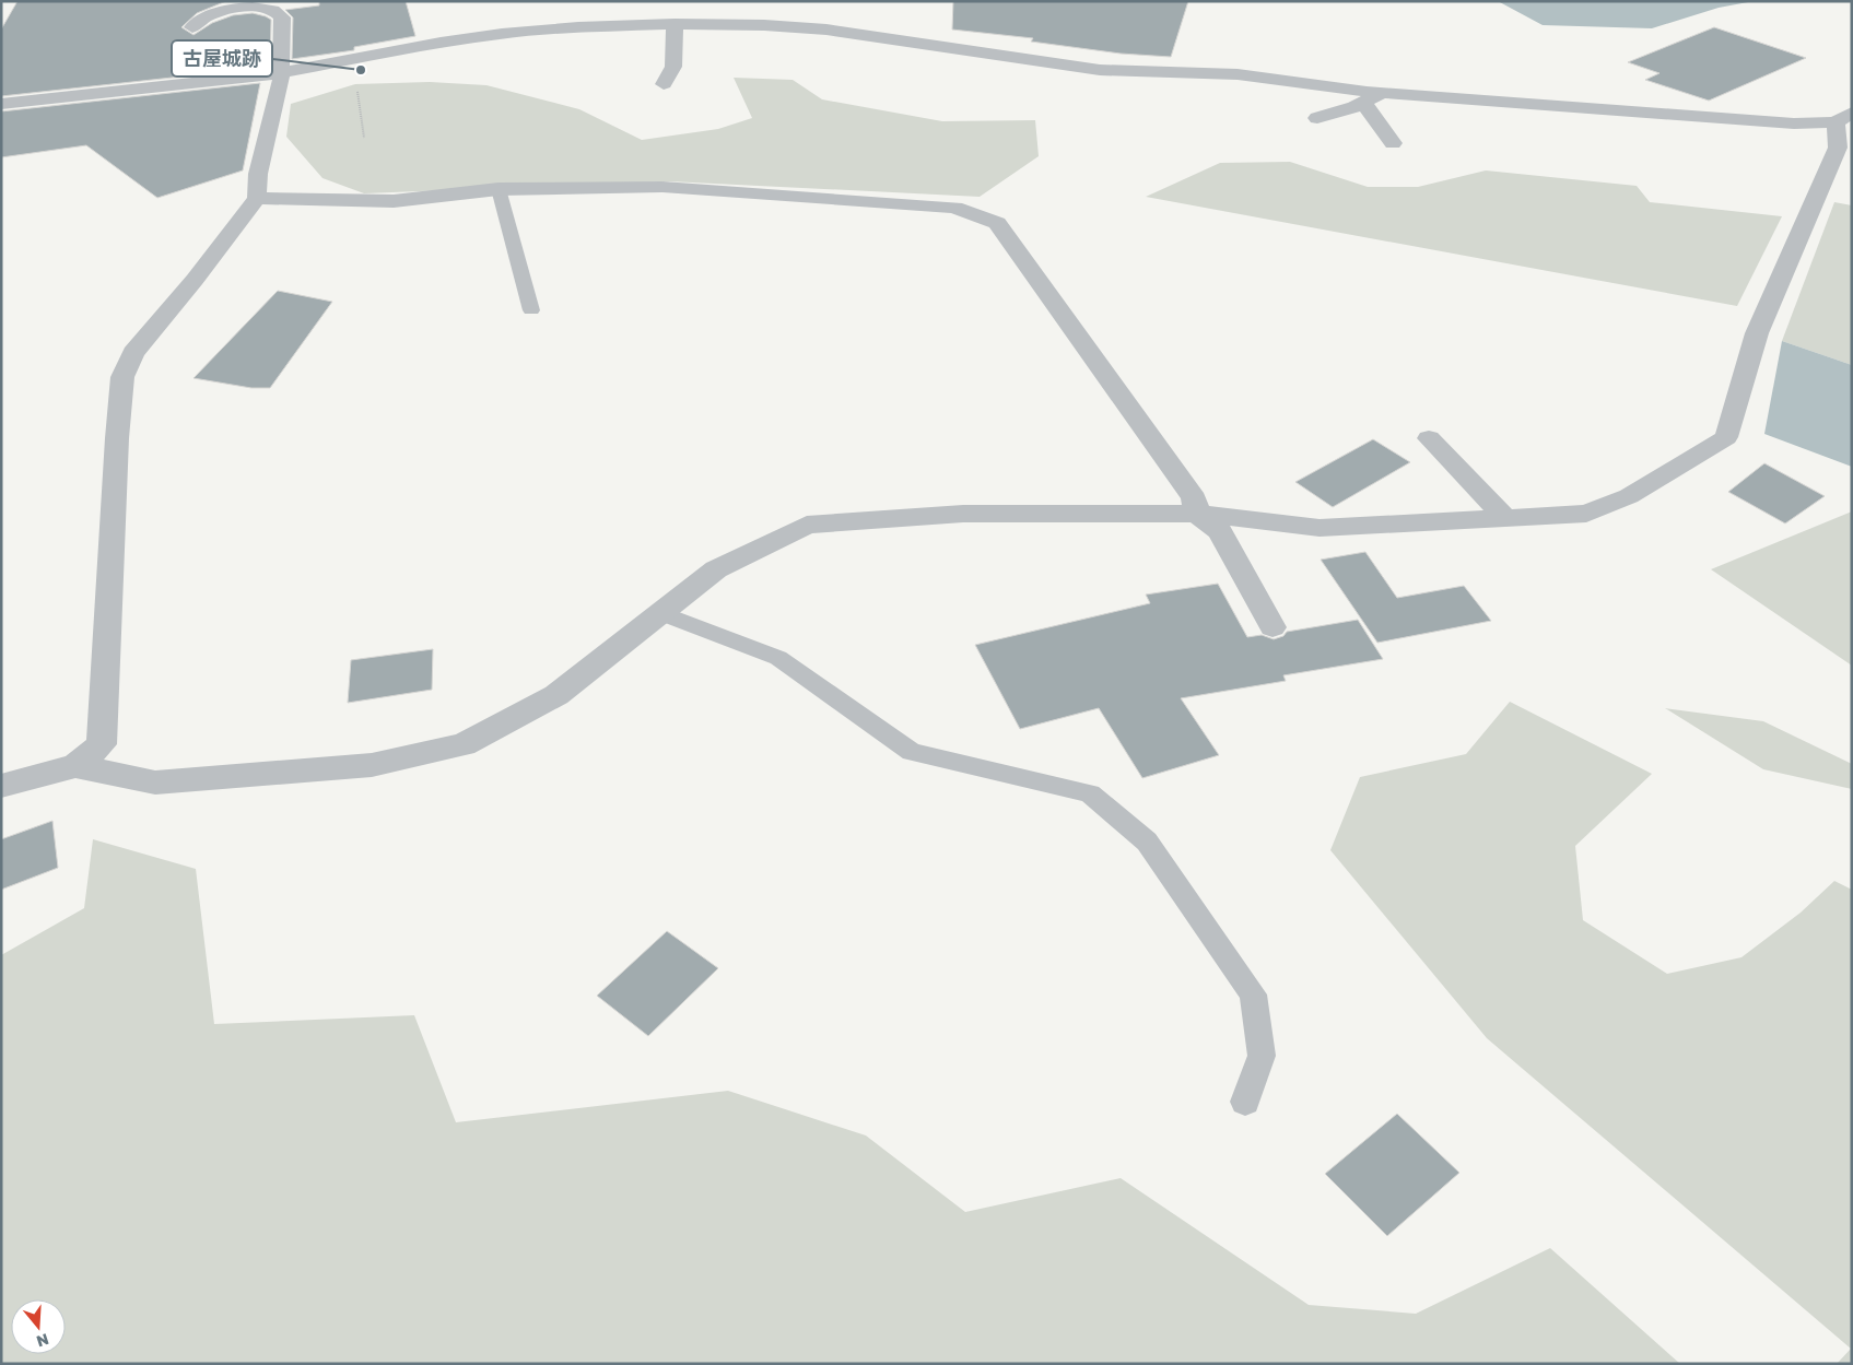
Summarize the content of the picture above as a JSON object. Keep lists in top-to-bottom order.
{
  "places": ["古屋城跡"],
  "north": "bottom"
}
